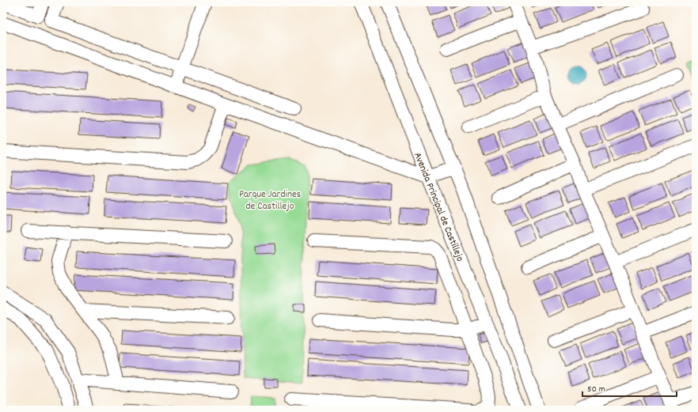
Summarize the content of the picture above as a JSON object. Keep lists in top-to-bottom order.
{
  "streets": {
    "street": ["Avenida Principal de Castillejo"]
  },
  "parks": ["Parque Jardines de Castillejo"],
  "scale_bar": "50 m"
}
